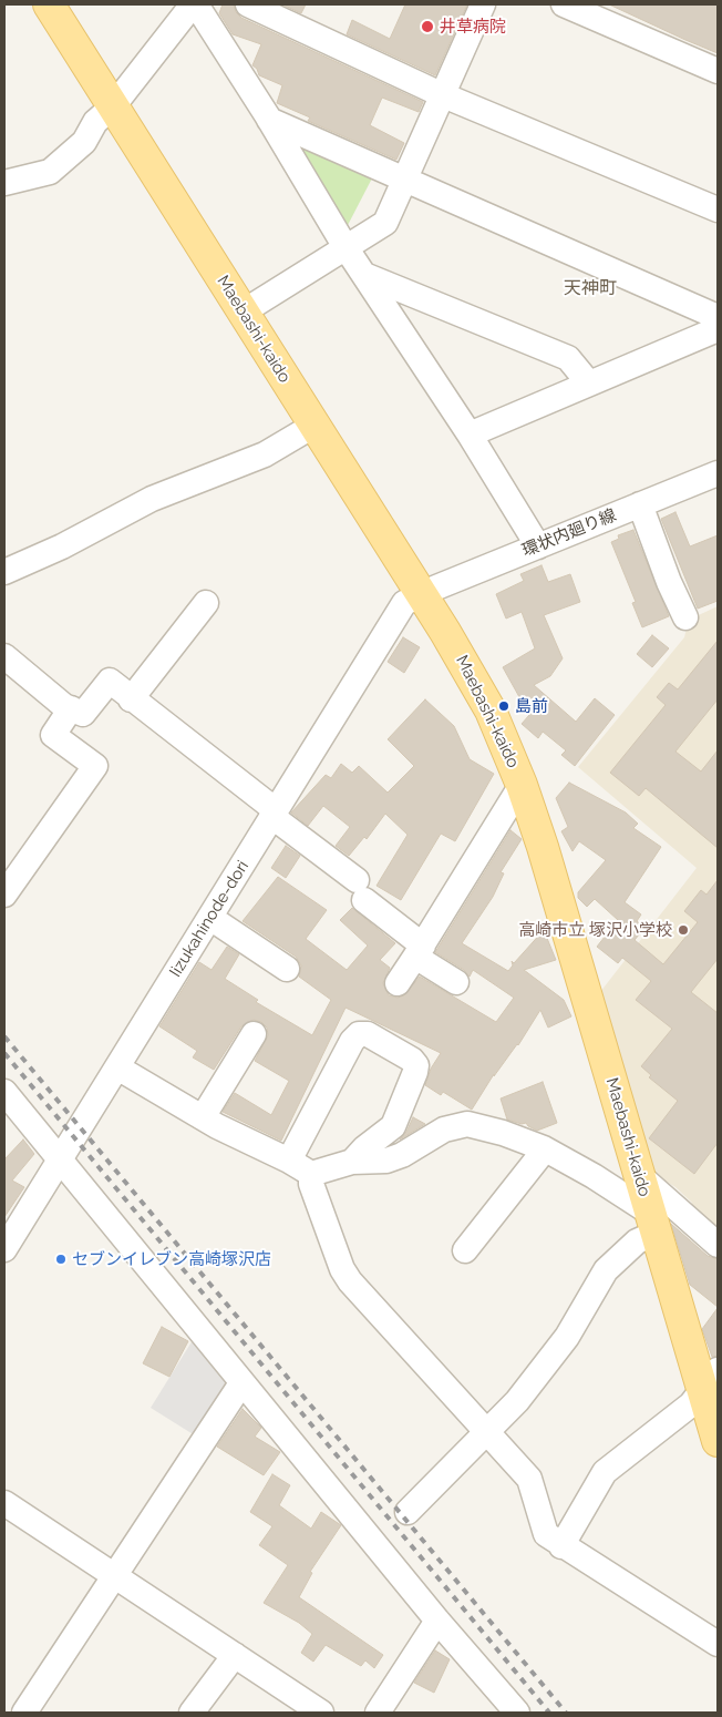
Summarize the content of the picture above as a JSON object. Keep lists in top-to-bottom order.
{
  "streets": {
    "main road": ["Maebashi-kaido"],
    "street": ["環状内廻り線", "Iizukahinode-dori"]
  },
  "crossings": [
    ["Maebashi-kaido", "環状内廻り線"],
    ["Maebashi-kaido", "Iizukahinode-dori"],
    ["環状内廻り線", "Iizukahinode-dori"]
  ],
  "districts": ["天神町"],
  "places": [
    "井草病院",
    "島前",
    "高崎市立 塚沢小学校",
    "セブンイレブン高崎塚沢店"
  ]
}
